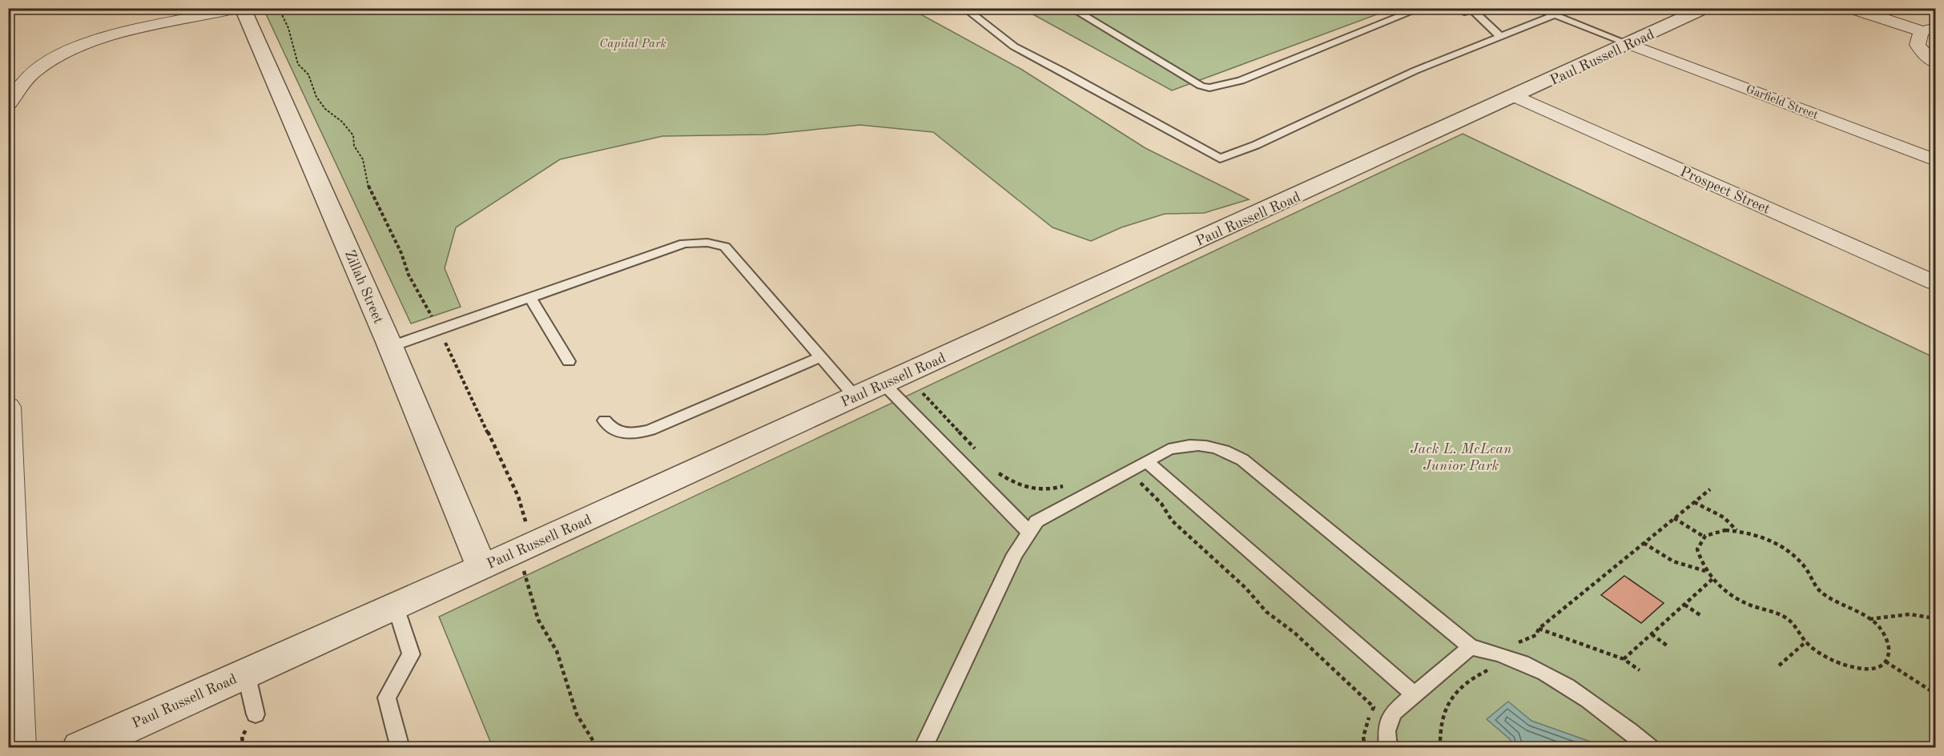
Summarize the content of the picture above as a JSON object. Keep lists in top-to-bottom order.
{
  "streets": {
    "street": [
      "Paul Russell Road",
      "Garfield Street",
      "Prospect Street",
      "Zillah Street"
    ]
  },
  "crossings": [
    ["Paul Russell Road", "Garfield Street"],
    ["Paul Russell Road", "Prospect Street"],
    ["Paul Russell Road", "Zillah Street"]
  ],
  "parks": ["Capital Park", "Jack L. McLean Junior Park"]
}
